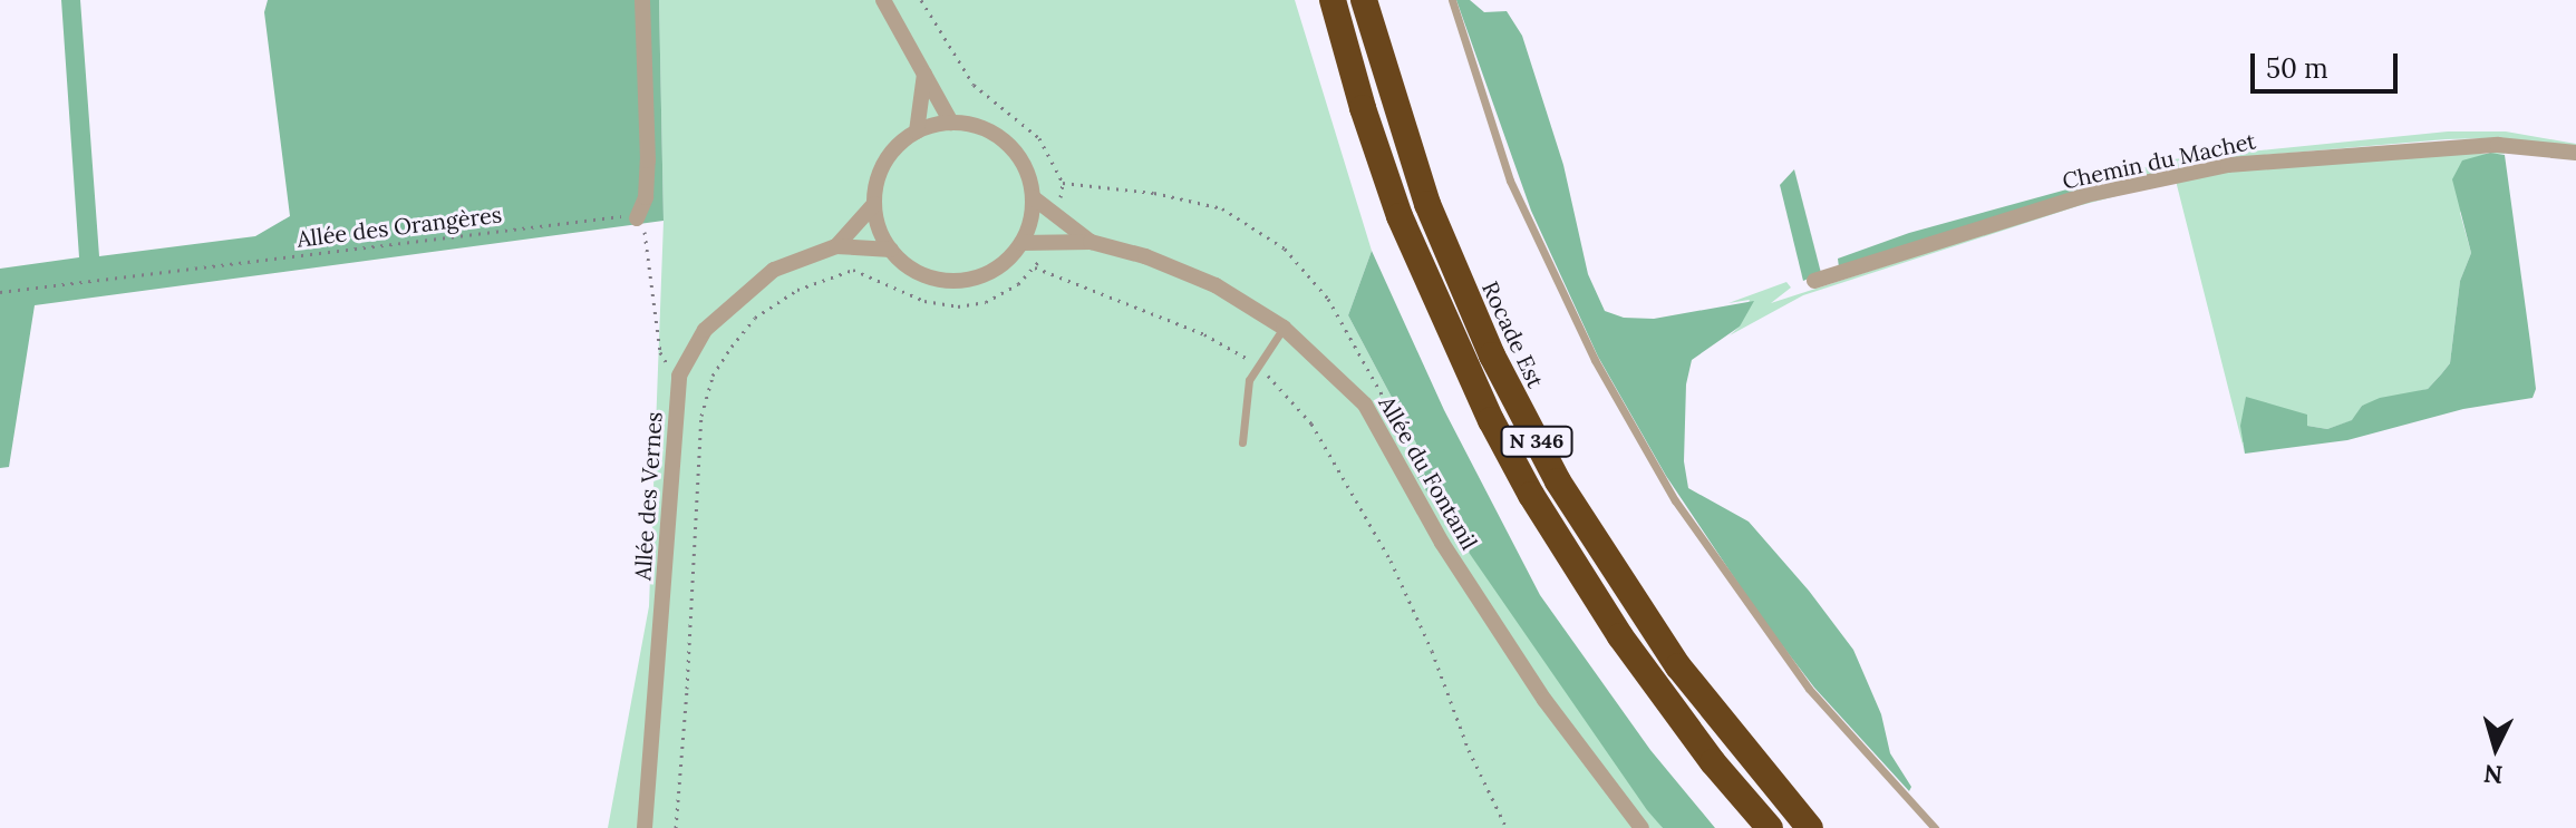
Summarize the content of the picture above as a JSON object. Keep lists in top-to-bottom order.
{
  "streets": {
    "highway": ["Rocade Est", "N 346"],
    "street": ["Chemin du Machet", "Allée du Fontanil", "Allée des Vernes"],
    "path": ["Allée des Orangères"]
  },
  "crossings": [
    ["Allée du Fontanil", "Allée des Vernes"]
  ],
  "scale_bar": "50 m",
  "north": "bottom"
}
